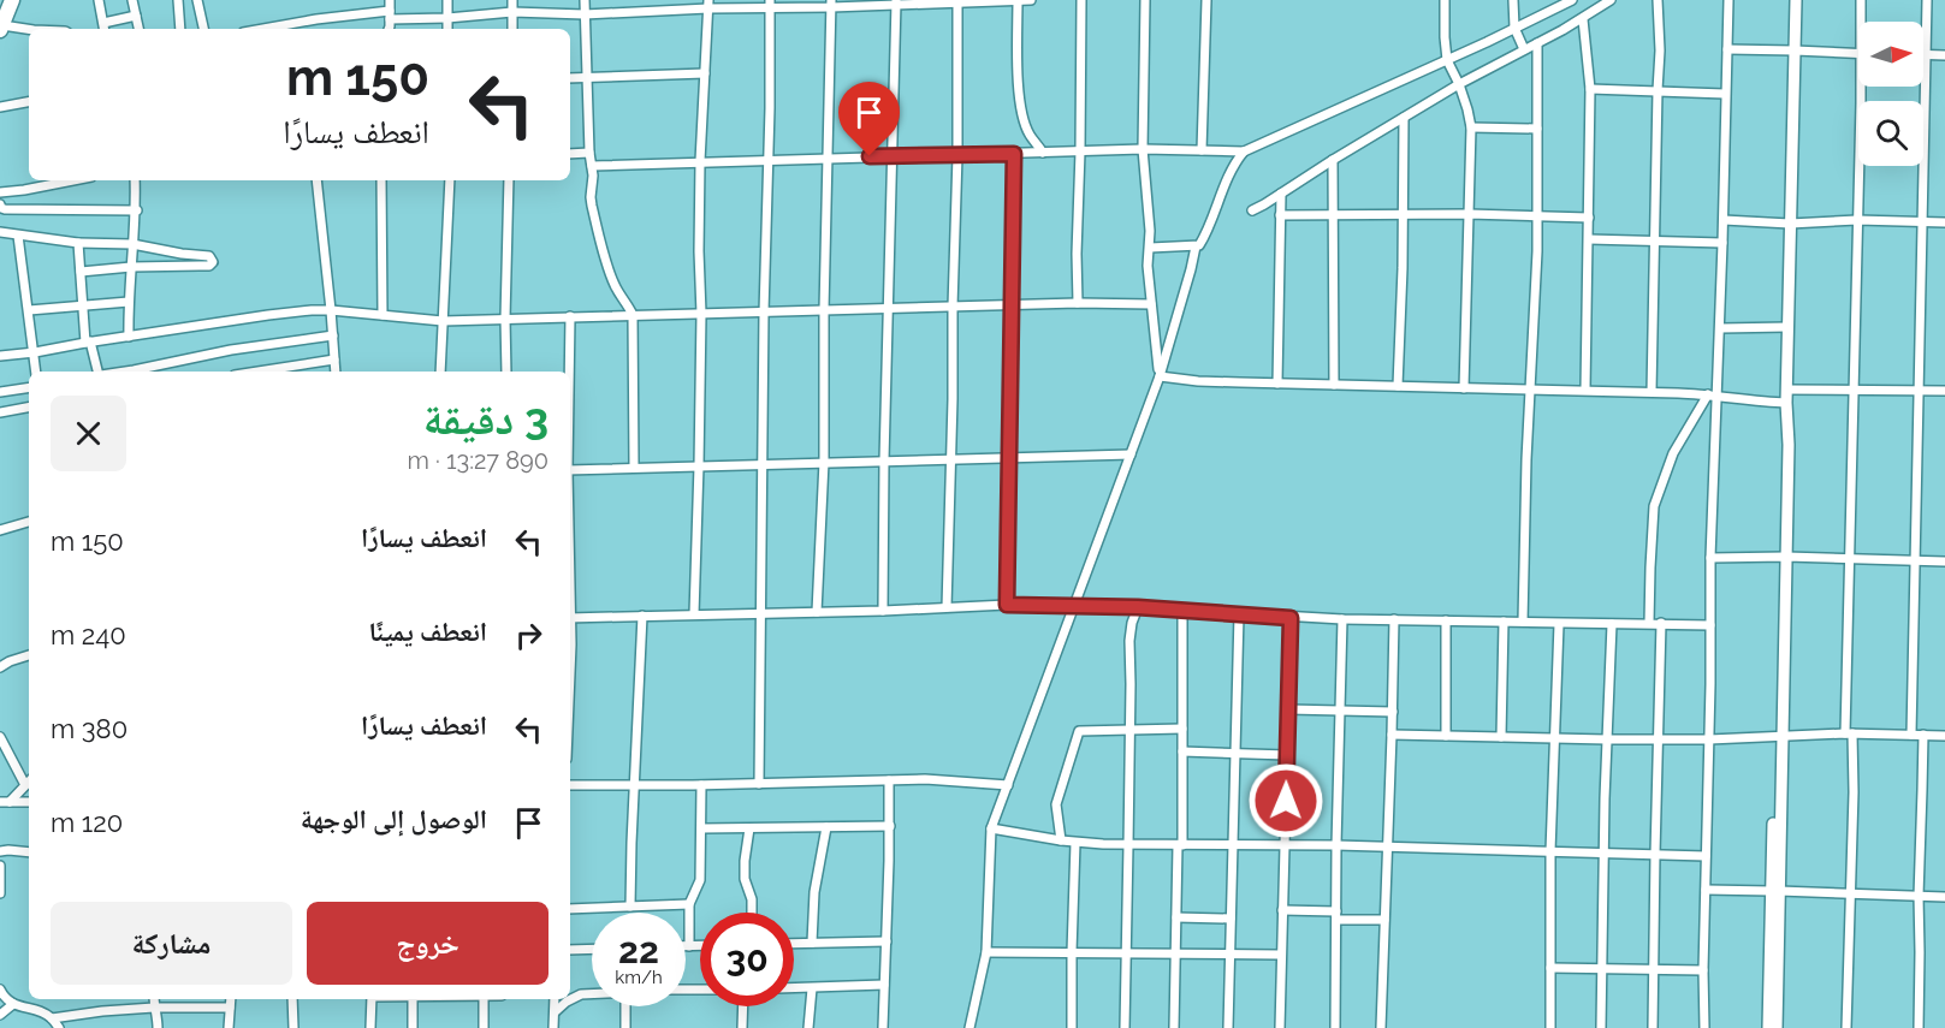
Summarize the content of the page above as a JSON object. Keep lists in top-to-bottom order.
{
  "north": "right",
  "page": {
    "turn": ["150 m", "انعطف يسارًا"],
    "heading": ["3 دقيقة", "890 m · 13:27"],
    "list": [
      {
        "name": "انعطف يسارًا",
        "value": "150 m"
      },
      {
        "name": "انعطف يمينًا",
        "value": "240 m"
      },
      {
        "name": "انعطف يسارًا",
        "value": "380 m"
      },
      {
        "name": "الوصول إلى الوجهة",
        "value": "120 m"
      }
    ],
    "buttons": ["خروج", "مشاركة"],
    "speed": "22 km/h",
    "limit": "30"
  }
}
